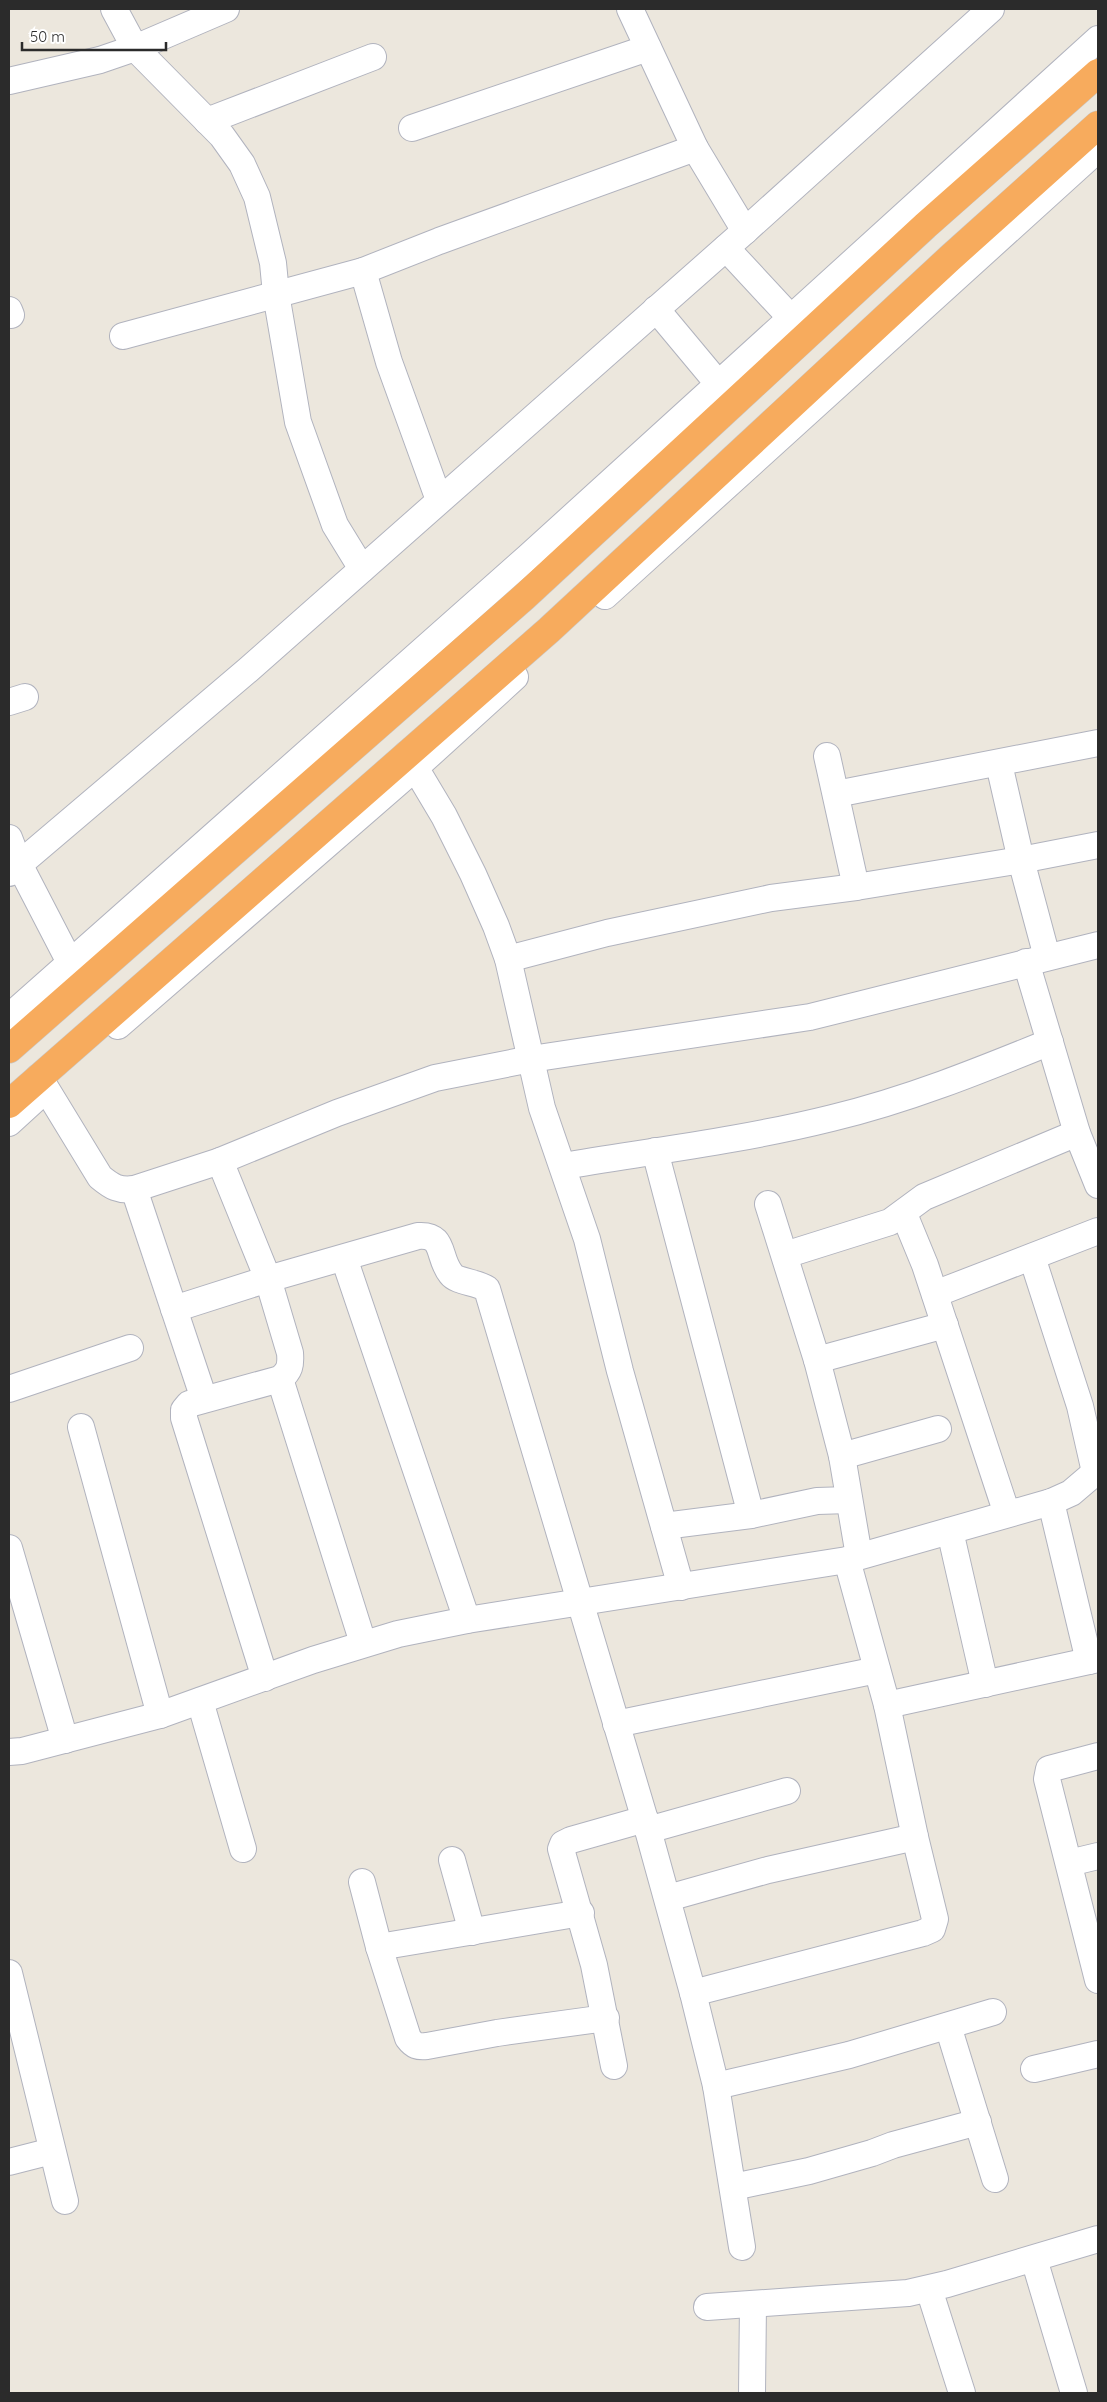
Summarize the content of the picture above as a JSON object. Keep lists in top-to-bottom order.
{
  "scale_bar": "50 m"
}
